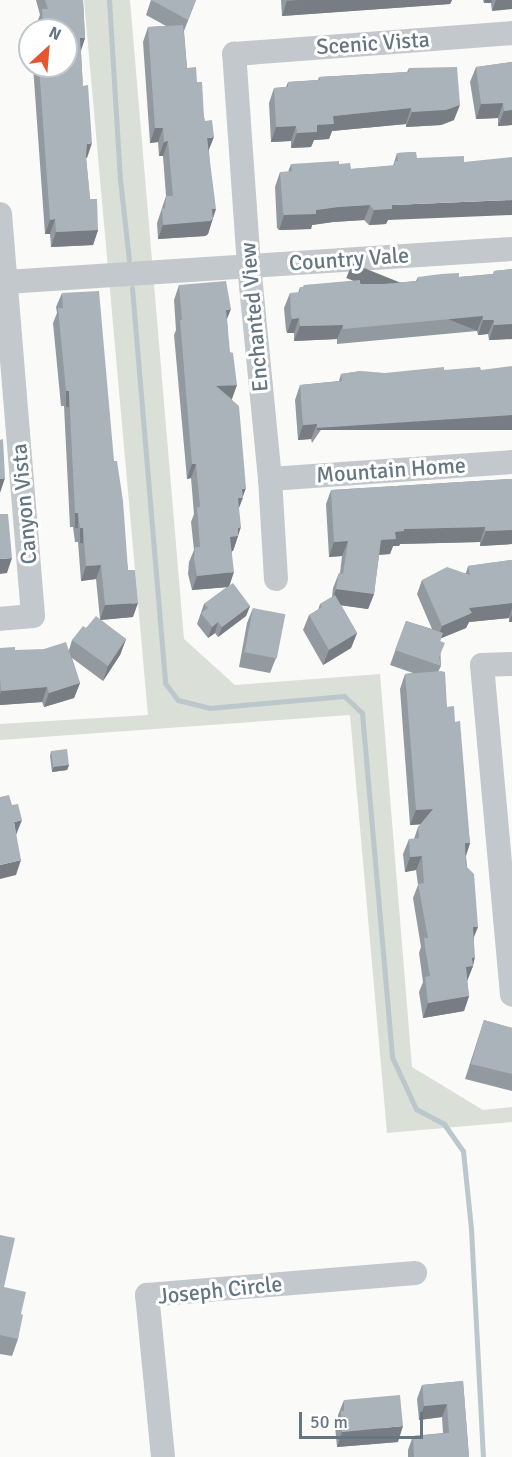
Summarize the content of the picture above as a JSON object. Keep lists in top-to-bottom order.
{
  "streets": {
    "street": [
      "Scenic Vista",
      "Country Vale",
      "Enchanted View",
      "Mountain Home",
      "Canyon Vista",
      "Joseph Circle"
    ]
  },
  "crossings": [
    ["Scenic Vista", "Enchanted View"],
    ["Country Vale", "Enchanted View"],
    ["Country Vale", "Canyon Vista"],
    ["Enchanted View", "Mountain Home"]
  ],
  "scale_bar": "50 m",
  "north": "top right"
}
